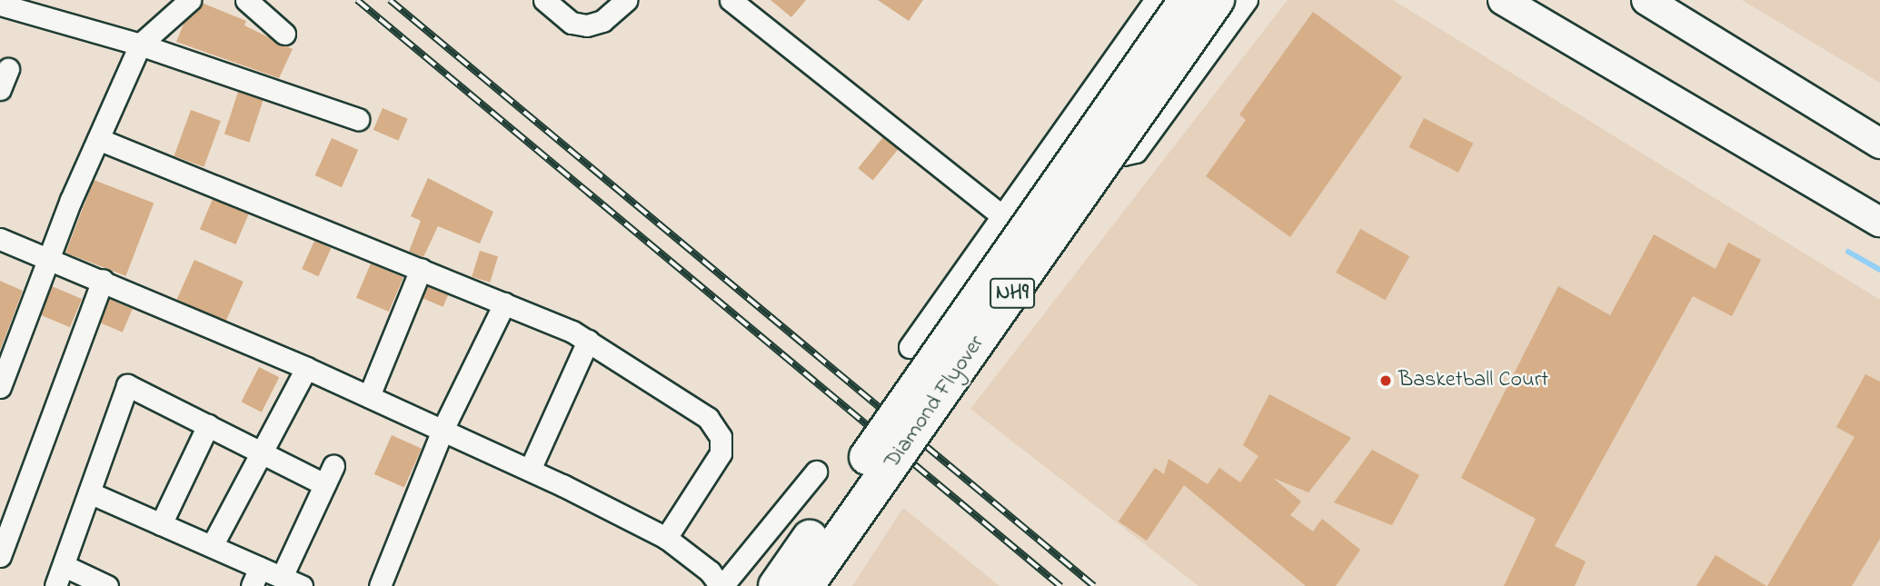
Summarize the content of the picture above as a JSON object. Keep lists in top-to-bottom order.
{
  "streets": {
    "highway": ["NH9", "Diamond Flyover"]
  },
  "places": ["Basketball Court"]
}
